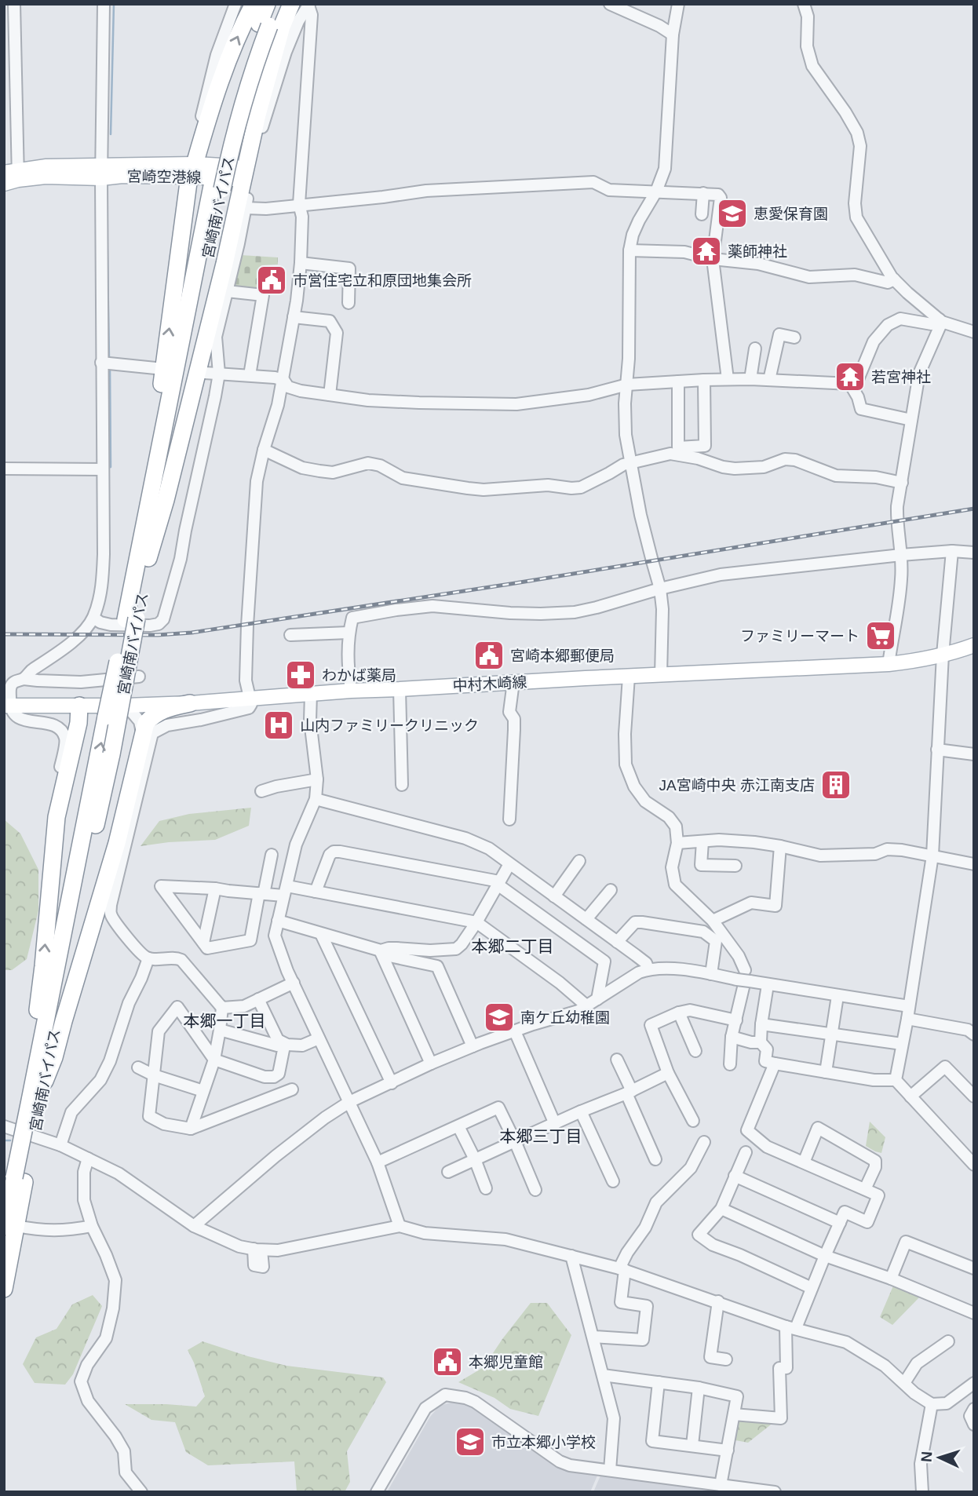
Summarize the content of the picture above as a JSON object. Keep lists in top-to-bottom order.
{
  "streets": {
    "highway": ["宮崎南バイパス"],
    "main road": ["宮崎空港線", "中村木崎線"]
  },
  "districts": ["本郷二丁目", "本郷一丁目", "本郷三丁目"],
  "places": {
    "school or university": ["恵愛保育園", "南ケ丘幼稚園", "市立本郷小学校"],
    "temple": ["薬師神社", "若宮神社"],
    "public building": ["市営住宅立和原団地集会所", "宮崎本郷郵便局", "本郷児童館"],
    "supermarket": ["ファミリーマート"],
    "pharmacy": ["わかば薬局"],
    "hospital": ["山内ファミリークリニック"],
    "building": ["JA宮崎中央 赤江南支店"]
  },
  "north": "left"
}
